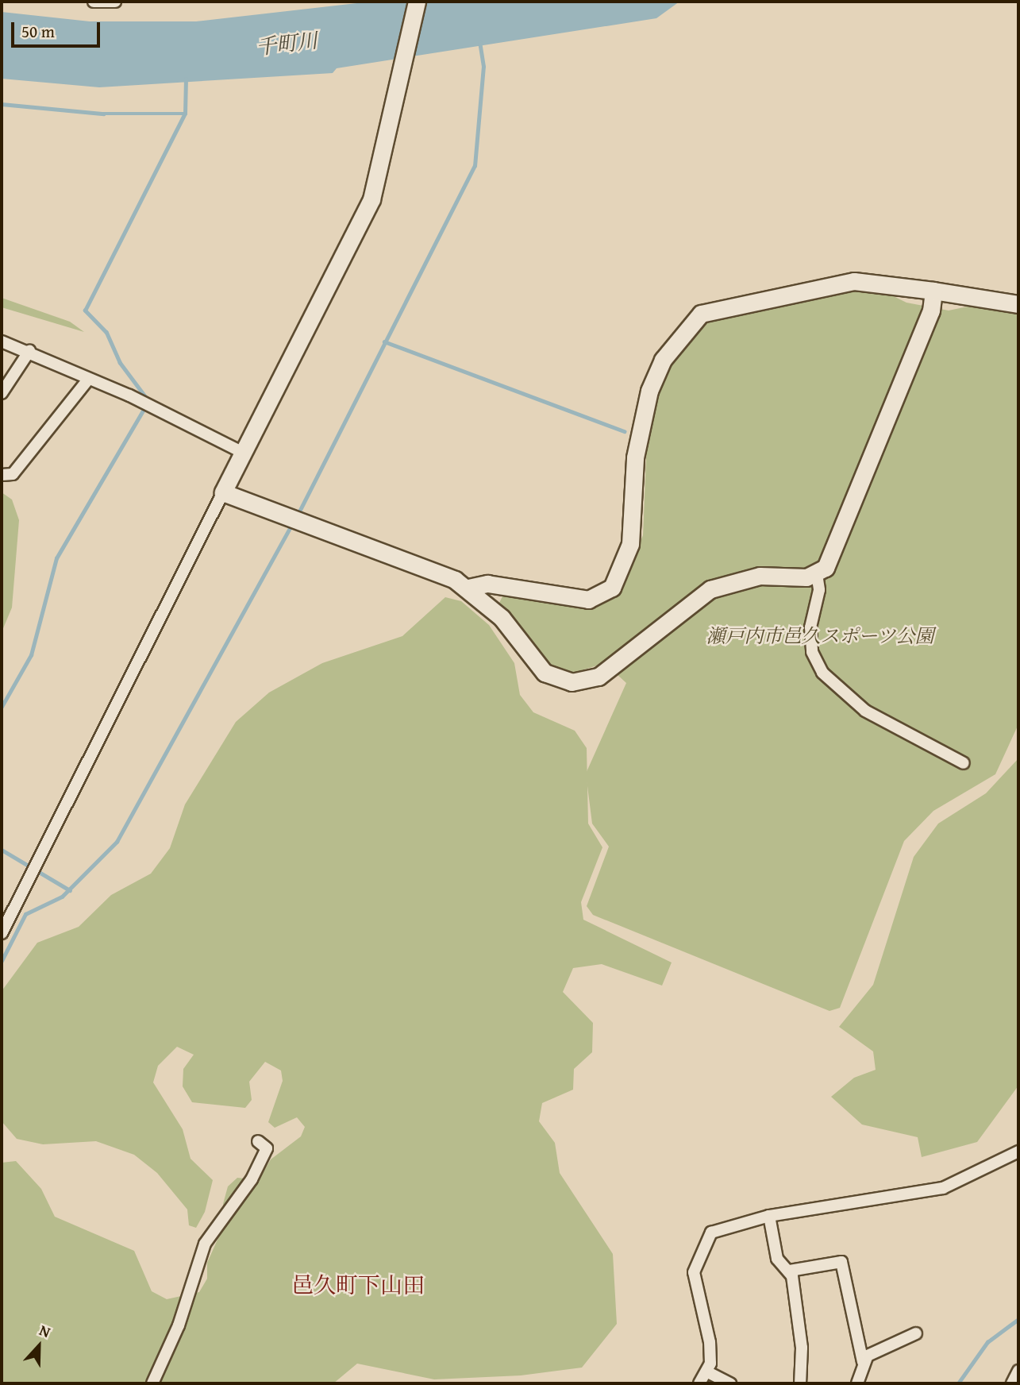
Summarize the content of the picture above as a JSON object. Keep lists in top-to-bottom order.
{
  "districts": ["邑久町下山田"],
  "water": ["千町川"],
  "parks": ["瀬戸内市邑久スポーツ公園"],
  "scale_bar": "50 m",
  "north": "top"
}
